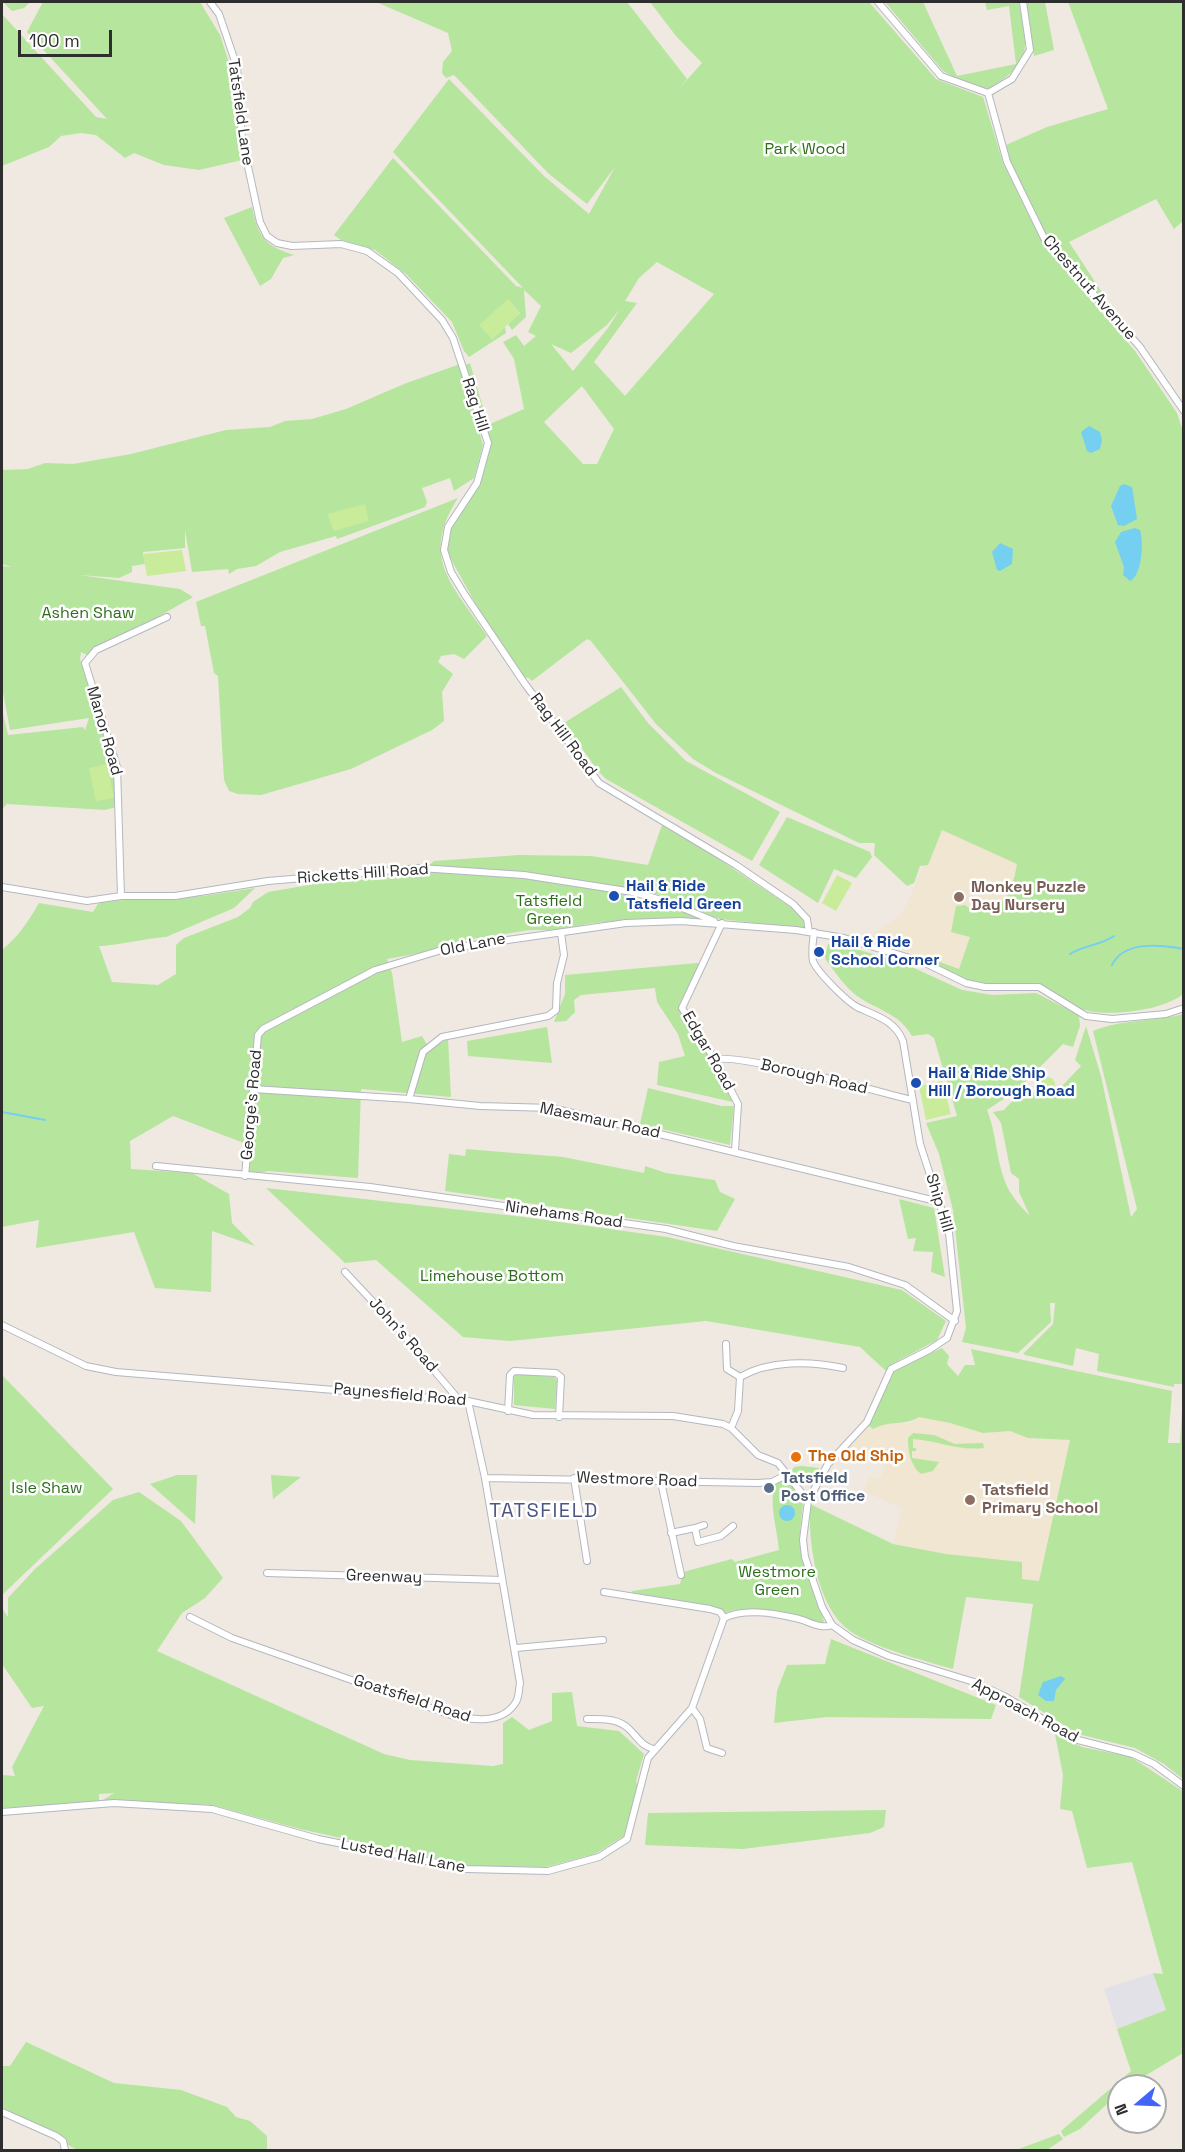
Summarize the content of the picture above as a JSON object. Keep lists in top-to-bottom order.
{
  "streets": {
    "street": [
      "Tatsfield Lane",
      "Chestnut Avenue",
      "Rag Hill",
      "Manor Road",
      "Rag Hill Road",
      "Ricketts Hill Road",
      "Old Lane",
      "Edgar Road",
      "Borough Road",
      "George's Road",
      "Maesmaur Road",
      "Ship Hill",
      "Ninehams Road",
      "John's Road",
      "Paynesfield Road",
      "Westmore Road",
      "Greenway",
      "Goatsfield Road",
      "Approach Road",
      "Lusted Hall Lane"
    ]
  },
  "crossings": [
    ["Tatsfield Lane", "Rag Hill"],
    ["Rag Hill", "Rag Hill Road"],
    ["Manor Road", "Ricketts Hill Road"],
    ["Rag Hill Road", "Old Lane"],
    ["Rag Hill Road", "Ship Hill"],
    ["Ricketts Hill Road", "Old Lane"],
    ["Ricketts Hill Road", "Edgar Road"],
    ["Old Lane", "Edgar Road"],
    ["Old Lane", "George's Road"],
    ["Old Lane", "Ship Hill"],
    ["Edgar Road", "Borough Road"],
    ["Edgar Road", "Maesmaur Road"],
    ["Borough Road", "Ship Hill"],
    ["George's Road", "Maesmaur Road"],
    ["George's Road", "Ninehams Road"],
    ["Maesmaur Road", "Ship Hill"],
    ["Ship Hill", "Ninehams Road"],
    ["John's Road", "Paynesfield Road"],
    ["Paynesfield Road", "Goatsfield Road"],
    ["Westmore Road", "Goatsfield Road"],
    ["Greenway", "Goatsfield Road"]
  ],
  "districts": ["TATSFIELD"],
  "parks": [
    "Park Wood",
    "Ashen Shaw",
    "Tatsfield Green",
    "Limehouse Bottom",
    "Isle Shaw",
    "Westmore Green"
  ],
  "places": [
    "Hail & Ride Tatsfield Green",
    "Monkey Puzzle Day Nursery",
    "Hail & Ride School Corner",
    "Hail & Ride Ship Hill / Borough Road",
    "The Old Ship",
    "Tatsfield Post Office",
    "Tatsfield Primary School"
  ],
  "scale_bar": "100 m",
  "north": "left"
}
